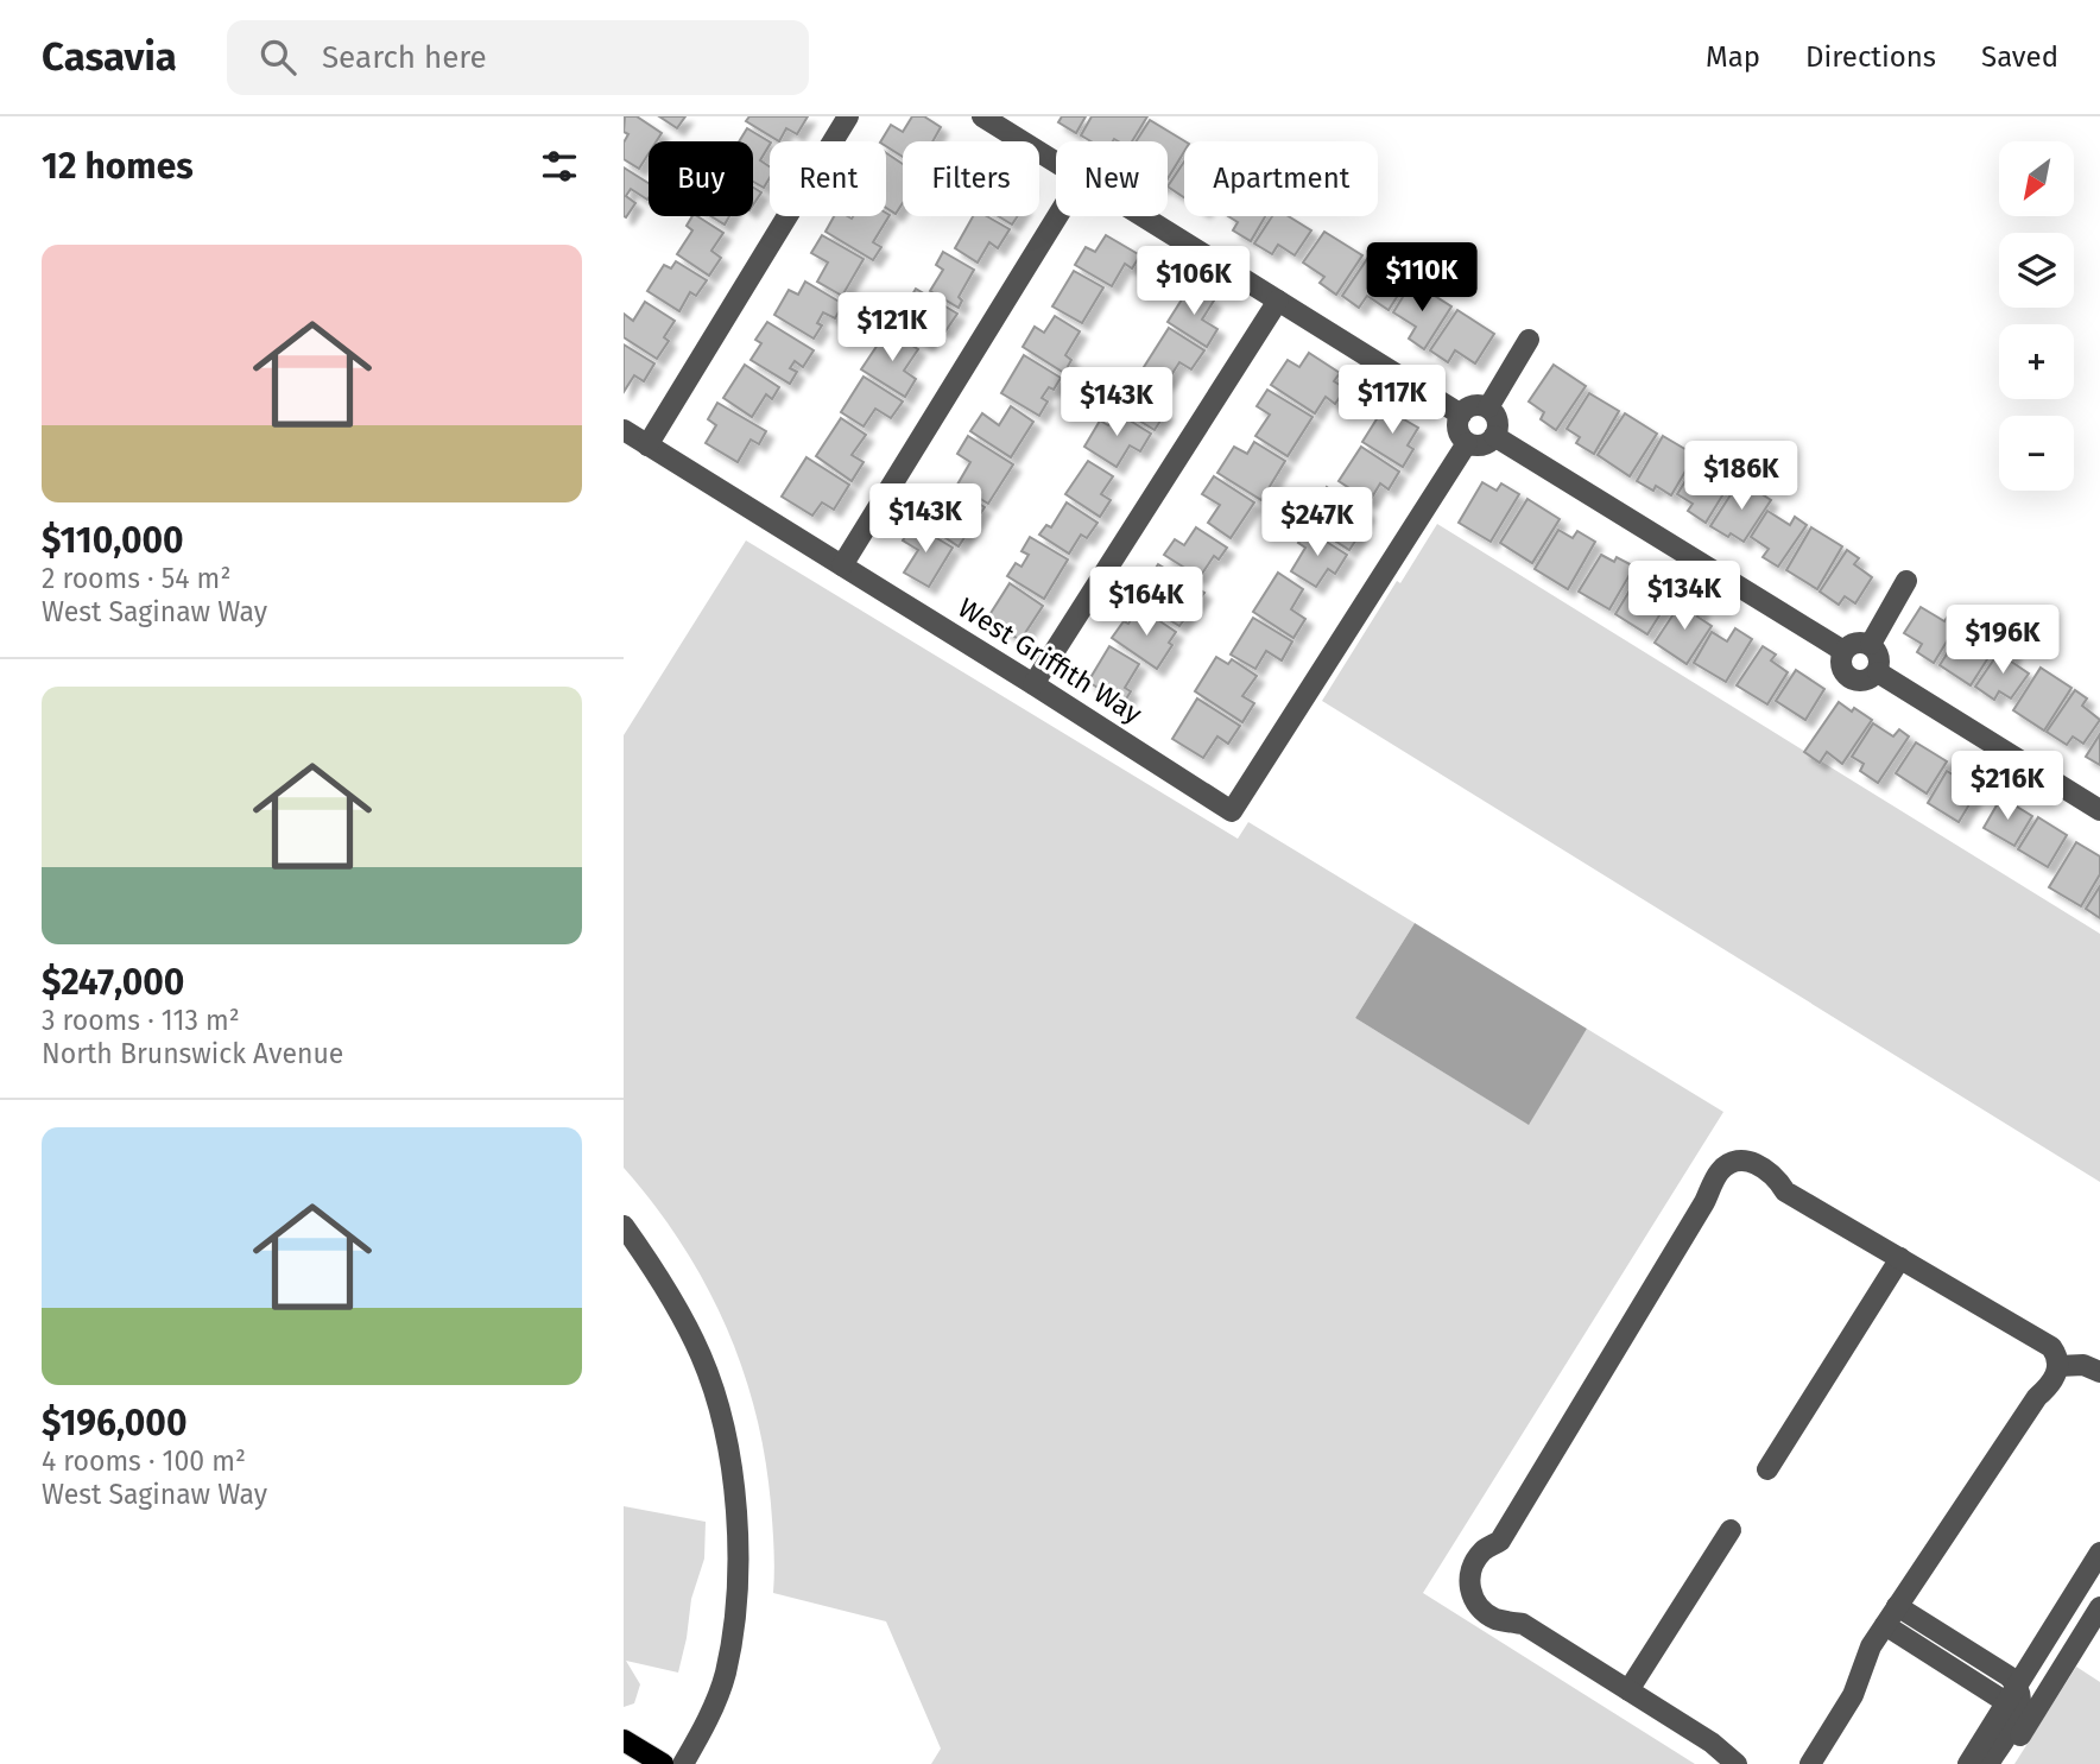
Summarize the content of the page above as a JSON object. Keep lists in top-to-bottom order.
{
  "streets": {
    "street": ["West Griffith Way"]
  },
  "north": "bottom left",
  "page": {
    "header": "Casavia",
    "search": "Search here",
    "nav": ["Map", "Directions", "Saved"],
    "heading": "12 homes",
    "map_buttons": ["+", "−"],
    "chip": [
      "Buy",
      "Rent",
      "Filters",
      "New",
      "Apartment"
    ],
    "list": [
      {
        "name": "$110,000",
        "note": "2 rooms · 54 m² · West Saginaw Way"
      },
      {
        "name": "$247,000",
        "note": "3 rooms · 113 m² · North Brunswick Avenue"
      },
      {
        "name": "$196,000",
        "note": "4 rooms · 100 m² · West Saginaw Way"
      }
    ],
    "price": [
      "$110K",
      "$106K",
      "$121K",
      "$117K",
      "$143K",
      "$186K",
      "$143K",
      "$247K",
      "$134K",
      "$164K",
      "$196K",
      "$216K"
    ]
  }
}
